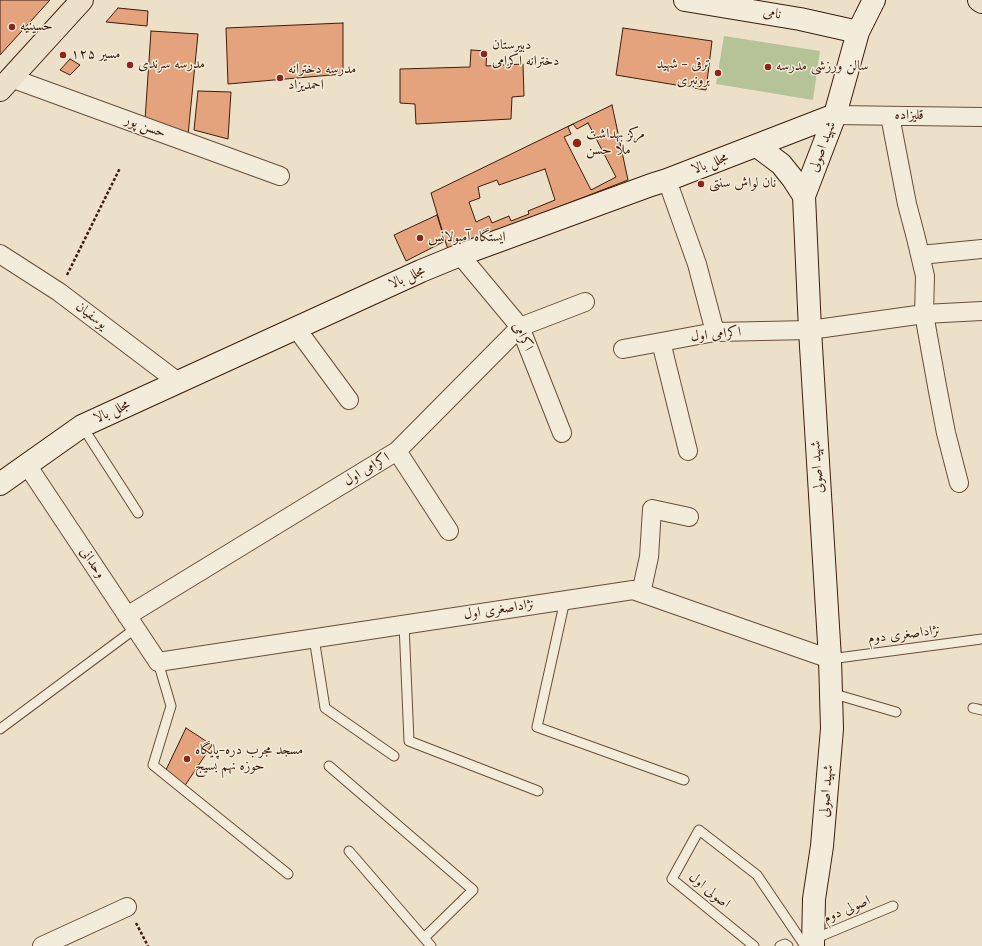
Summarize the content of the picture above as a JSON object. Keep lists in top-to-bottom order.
{
  "streets": {
    "street": [
      "نامی",
      "قلیزاده",
      "حسن پور",
      "شهید اصولی",
      "مجلل بالا",
      "یوسفیان",
      "اکرامی اول",
      "اکرامی",
      "وحدانی",
      "نژاداصغری اول"
    ],
    "lane": ["نژاداصغری دوم", "اصولی اول", "اصولی دوم"]
  },
  "crossings": [
    ["نامی", "شهید اصولی"],
    ["قلیزاده", "شهید اصولی"],
    ["قلیزاده", "مجلل بالا"],
    ["شهید اصولی", "مجلل بالا"],
    ["شهید اصولی", "اکرامی اول"],
    ["شهید اصولی", "نژاداصغری اول"],
    ["شهید اصولی", "نژاداصغری دوم"],
    ["شهید اصولی", "اصولی اول"],
    ["شهید اصولی", "اصولی دوم"],
    ["مجلل بالا", "یوسفیان"],
    ["مجلل بالا", "اکرامی"],
    ["مجلل بالا", "وحدانی"],
    ["اکرامی اول", "اکرامی"],
    ["اکرامی اول", "وحدانی"],
    ["وحدانی", "نژاداصغری اول"],
    ["نژاداصغری اول", "نژاداصغری دوم"],
    ["اصولی اول", "اصولی دوم"]
  ],
  "places": [
    "حسینیه",
    "دبیرستان دخترانه اکرامی",
    "مسیر ۱۲۵",
    "مدرسه سرندی",
    "سالن ورزشی مدرسه",
    "ترقی - شهید برونبری",
    "مدرسه دخترانه احمدیزاد",
    "مرکز بهداشت ملا حسن",
    "نان لواش سنتی",
    "ایستگاه آمبولانس",
    "مسجد مجرب دره-پایگاه حوزه نهم بسیج"
  ]
}
